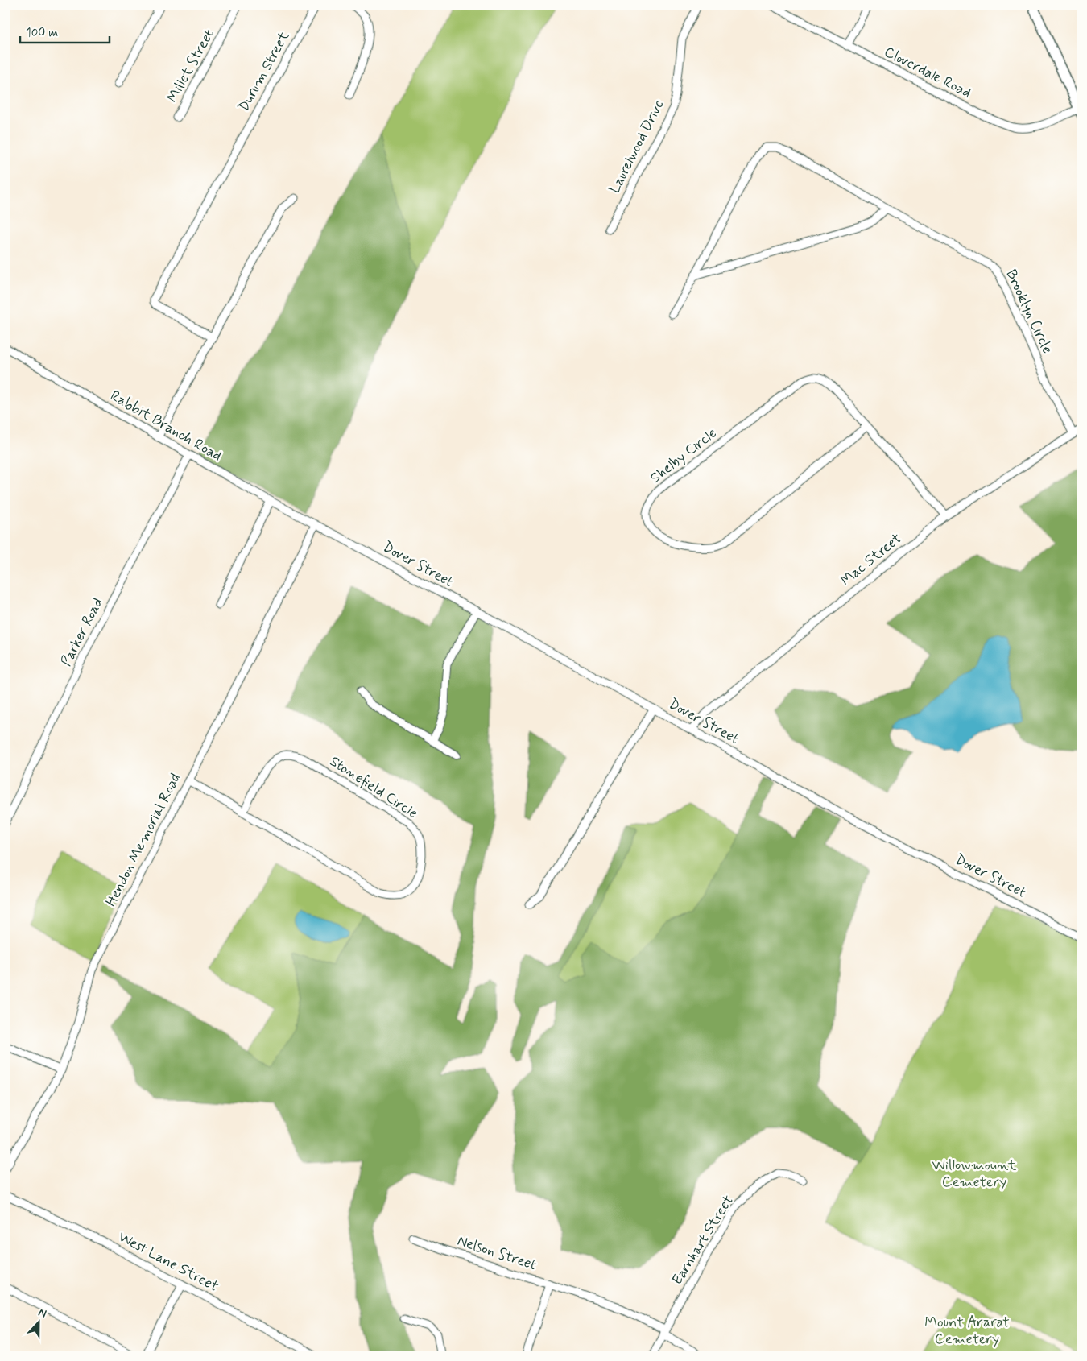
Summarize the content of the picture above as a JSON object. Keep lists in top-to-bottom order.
{
  "streets": {
    "street": [
      "Millet Street",
      "Durum Street",
      "Cloverdale Road",
      "Laurelwood Drive",
      "Brooklyn Circle",
      "Rabbit Branch Road",
      "Shelby Circle",
      "Mac Street",
      "Dover Street",
      "Parker Road",
      "Stonefield Circle",
      "Hendon Memorial Road",
      "Earnhart Street",
      "Nelson Street",
      "West Lane Street"
    ]
  },
  "crossings": [
    ["Brooklyn Circle", "Mac Street"],
    ["Rabbit Branch Road", "Dover Street"],
    ["Rabbit Branch Road", "Parker Road"],
    ["Rabbit Branch Road", "Hendon Memorial Road"],
    ["Shelby Circle", "Mac Street"],
    ["Mac Street", "Dover Street"],
    ["Dover Street", "Hendon Memorial Road"],
    ["Stonefield Circle", "Hendon Memorial Road"],
    ["Earnhart Street", "Nelson Street"]
  ],
  "parks": ["Willowmount Cemetery", "Mount Ararat Cemetery"],
  "scale_bar": "100 m",
  "north": "top"
}
